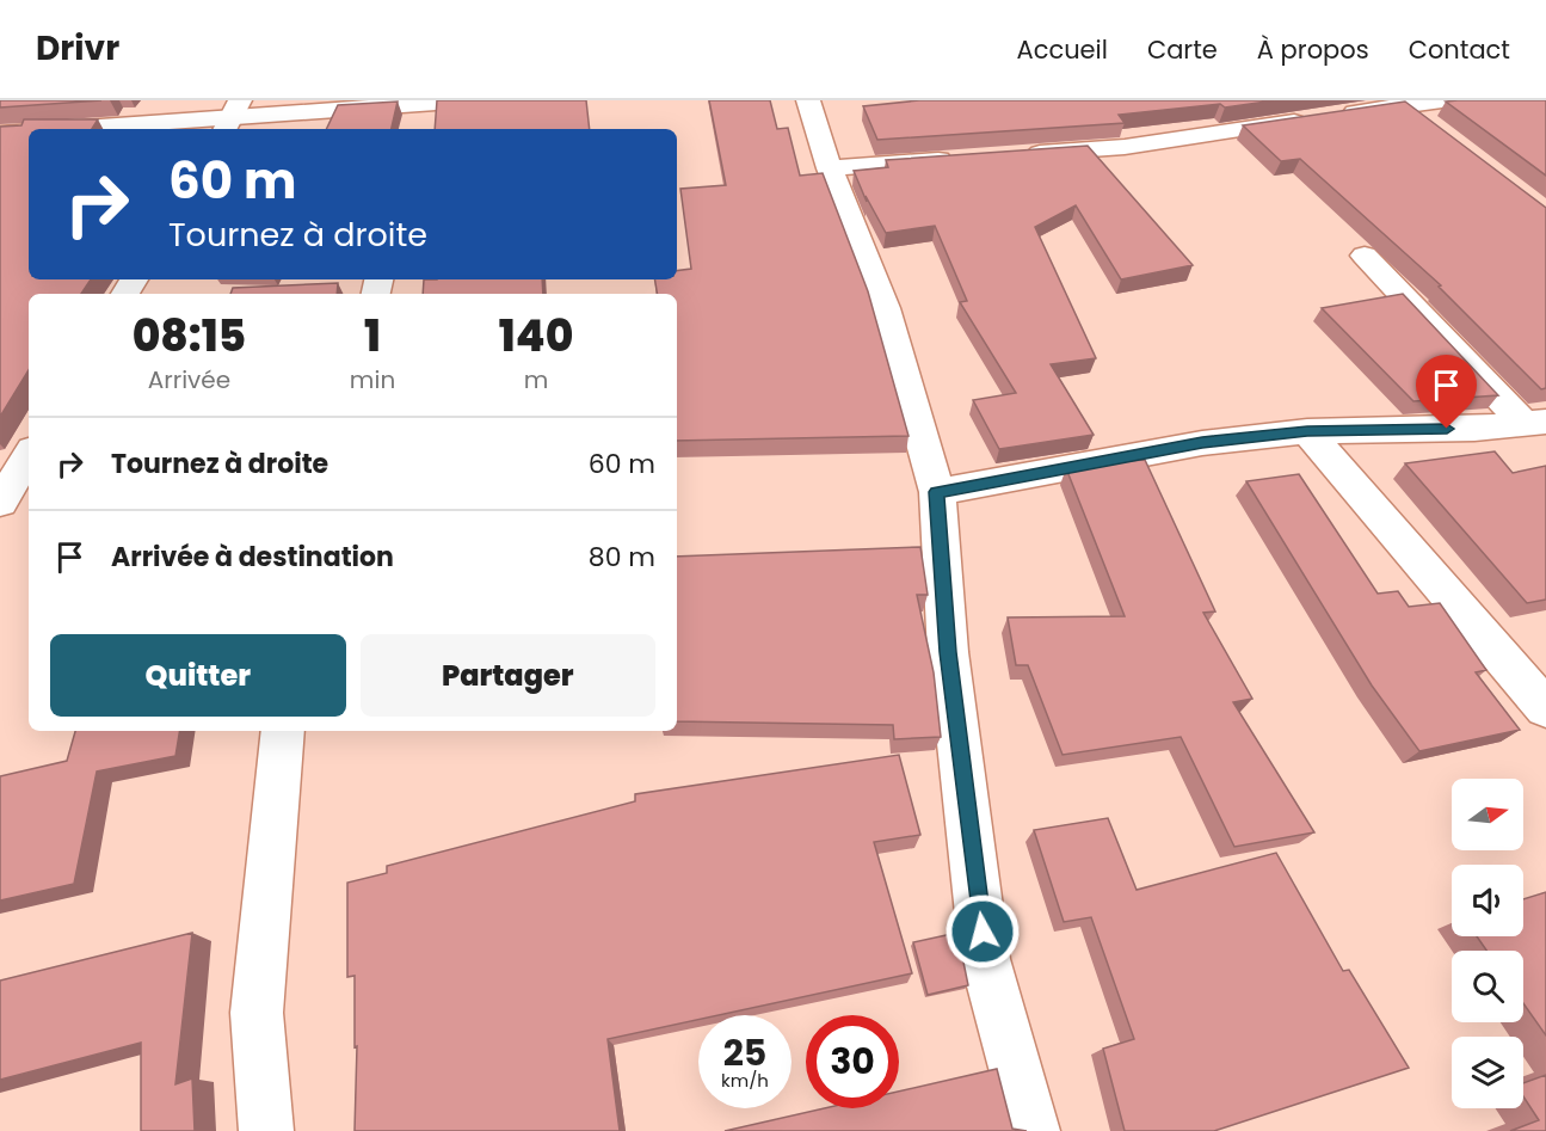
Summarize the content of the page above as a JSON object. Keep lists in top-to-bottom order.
{
  "north": "right",
  "page": {
    "header": "Drivr",
    "nav": [
      "Accueil",
      "Carte",
      "À propos",
      "Contact"
    ],
    "turn": ["60 m", "Tournez à droite"],
    "eta": [
      "08:15",
      "Arrivée",
      "1",
      "min",
      "140",
      "m"
    ],
    "list": [
      {
        "name": "Tournez à droite",
        "value": "60 m"
      },
      {
        "name": "Arrivée à destination",
        "value": "80 m"
      }
    ],
    "buttons": ["Quitter", "Partager"],
    "speed": "25 km/h",
    "limit": "30"
  }
}
